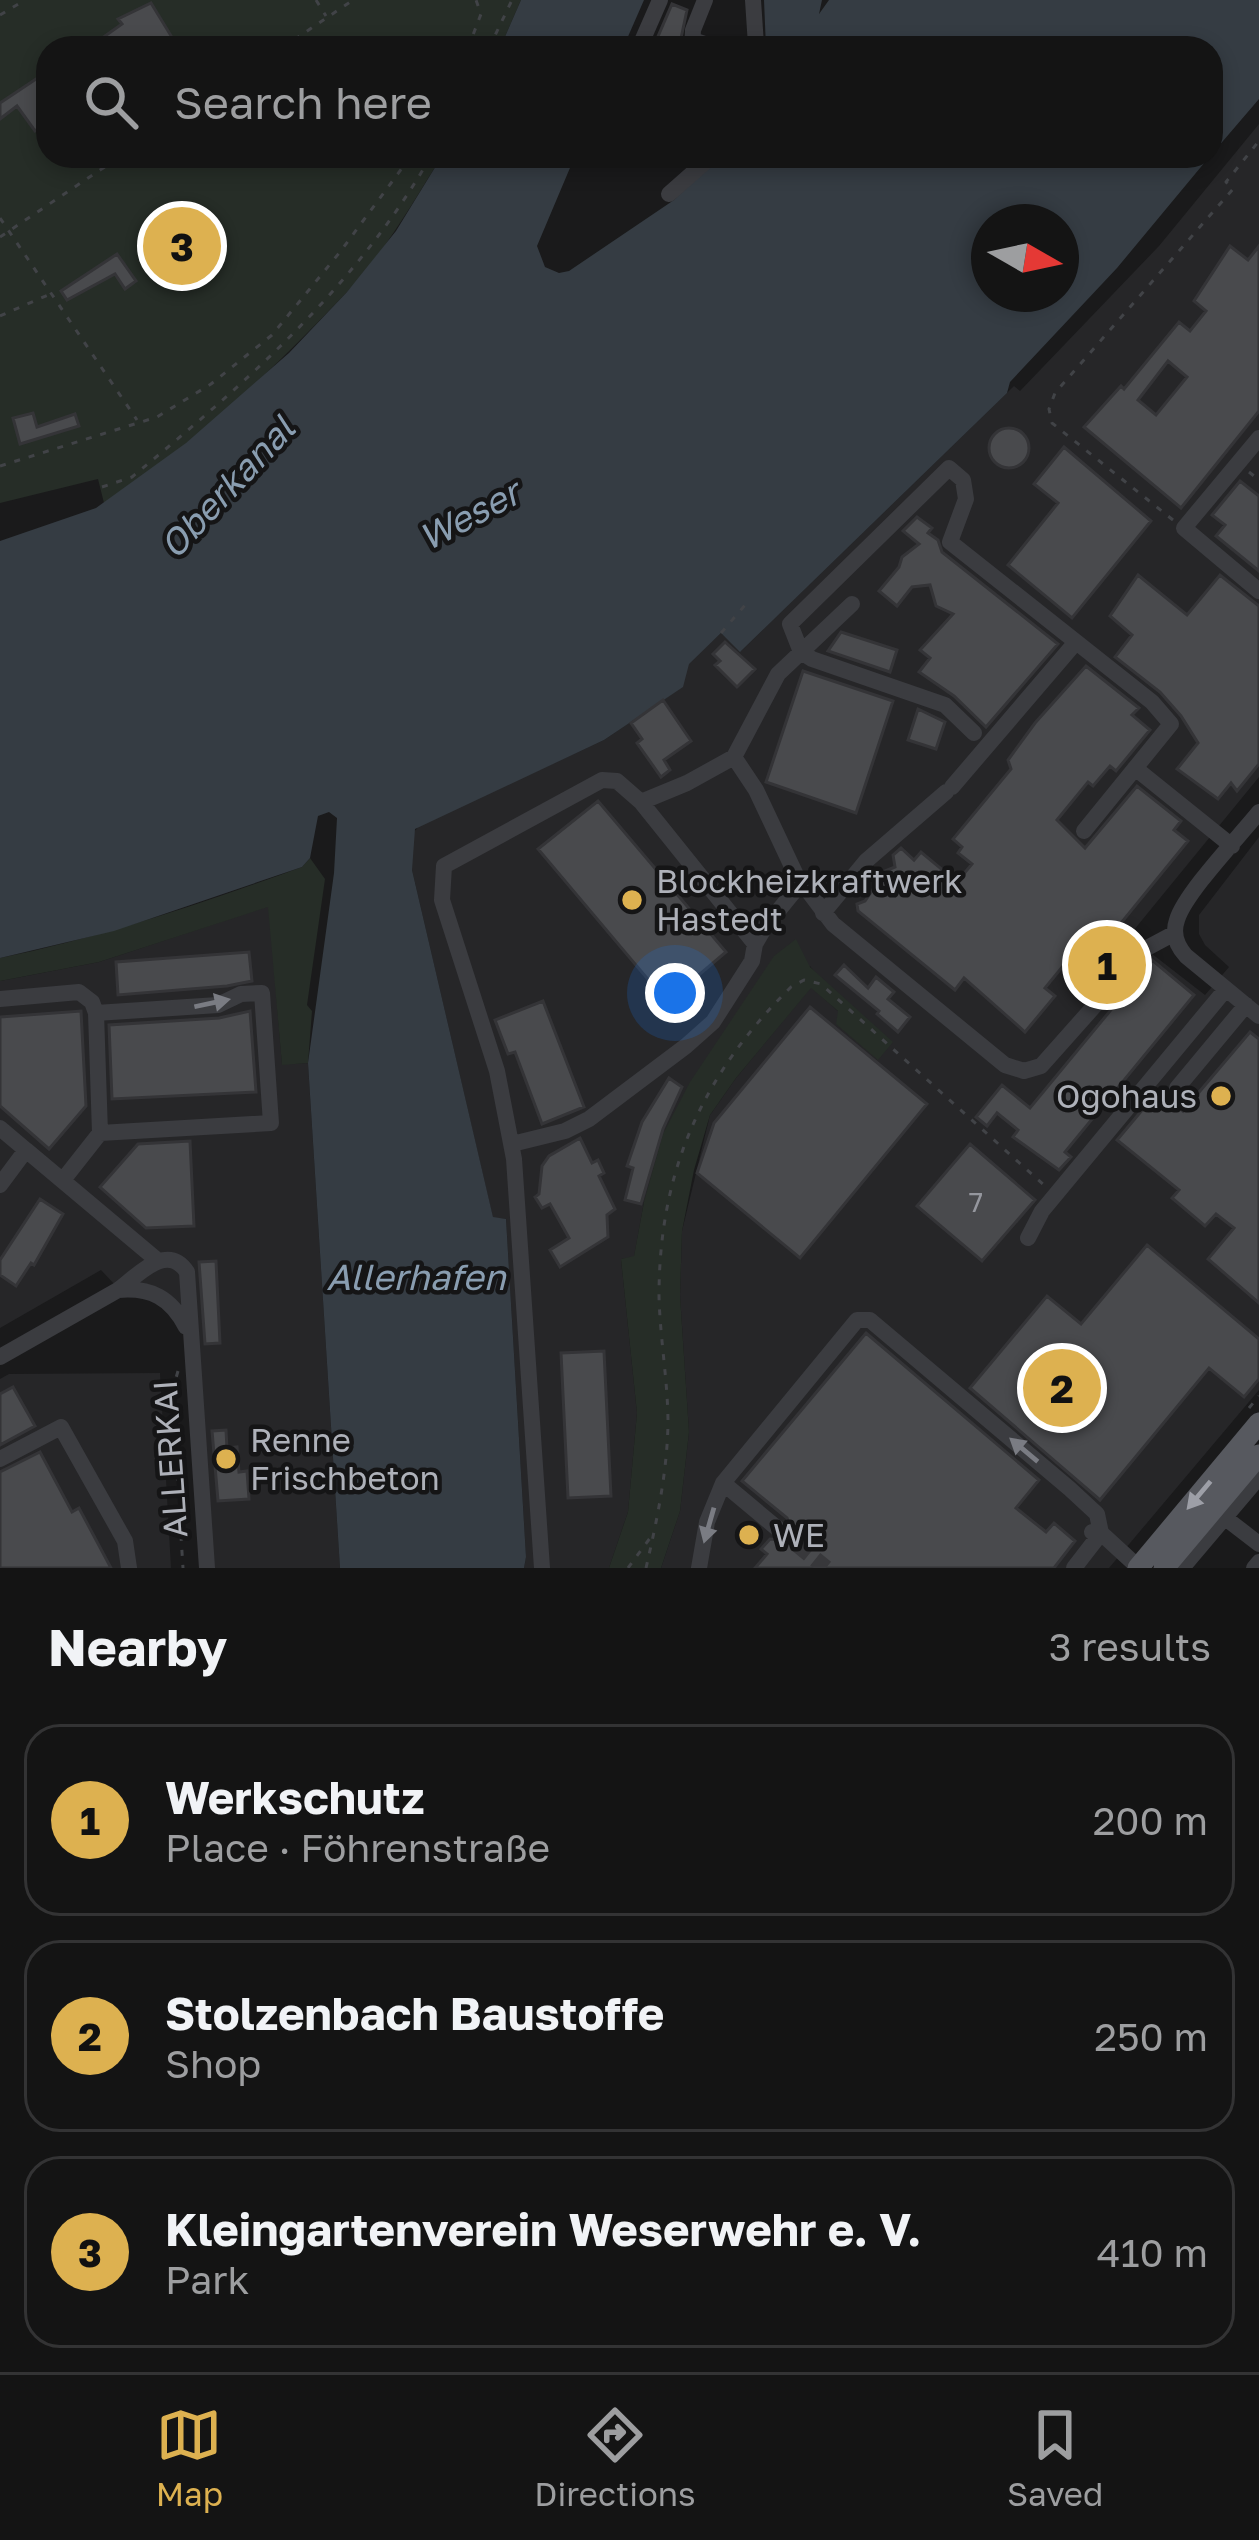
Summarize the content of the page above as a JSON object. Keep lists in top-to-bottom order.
{
  "streets": {
    "street": ["ALLERKAI"]
  },
  "water": ["Oberkanal", "Weser", "Allerhafen"],
  "places": [
    "Blockheizkraftwerk Hastedt",
    "Ogohaus",
    "Renne Frischbeton",
    "WE"
  ],
  "house_numbers": ["7"],
  "north": "right",
  "page": {
    "search": "Search here",
    "pins": ["3", "1", "2"],
    "heading": ["Nearby", "3 results"],
    "list": [
      {
        "mark": "1",
        "name": "Werkschutz",
        "note": "Place · Föhrenstraße",
        "value": "200 m"
      },
      {
        "mark": "2",
        "name": "Stolzenbach Baustoffe",
        "note": "Shop",
        "value": "250 m"
      },
      {
        "mark": "3",
        "name": "Kleingartenverein Weserwehr e. V.",
        "note": "Park",
        "value": "410 m"
      }
    ],
    "nav": ["Map", "Directions", "Saved"]
  }
}
